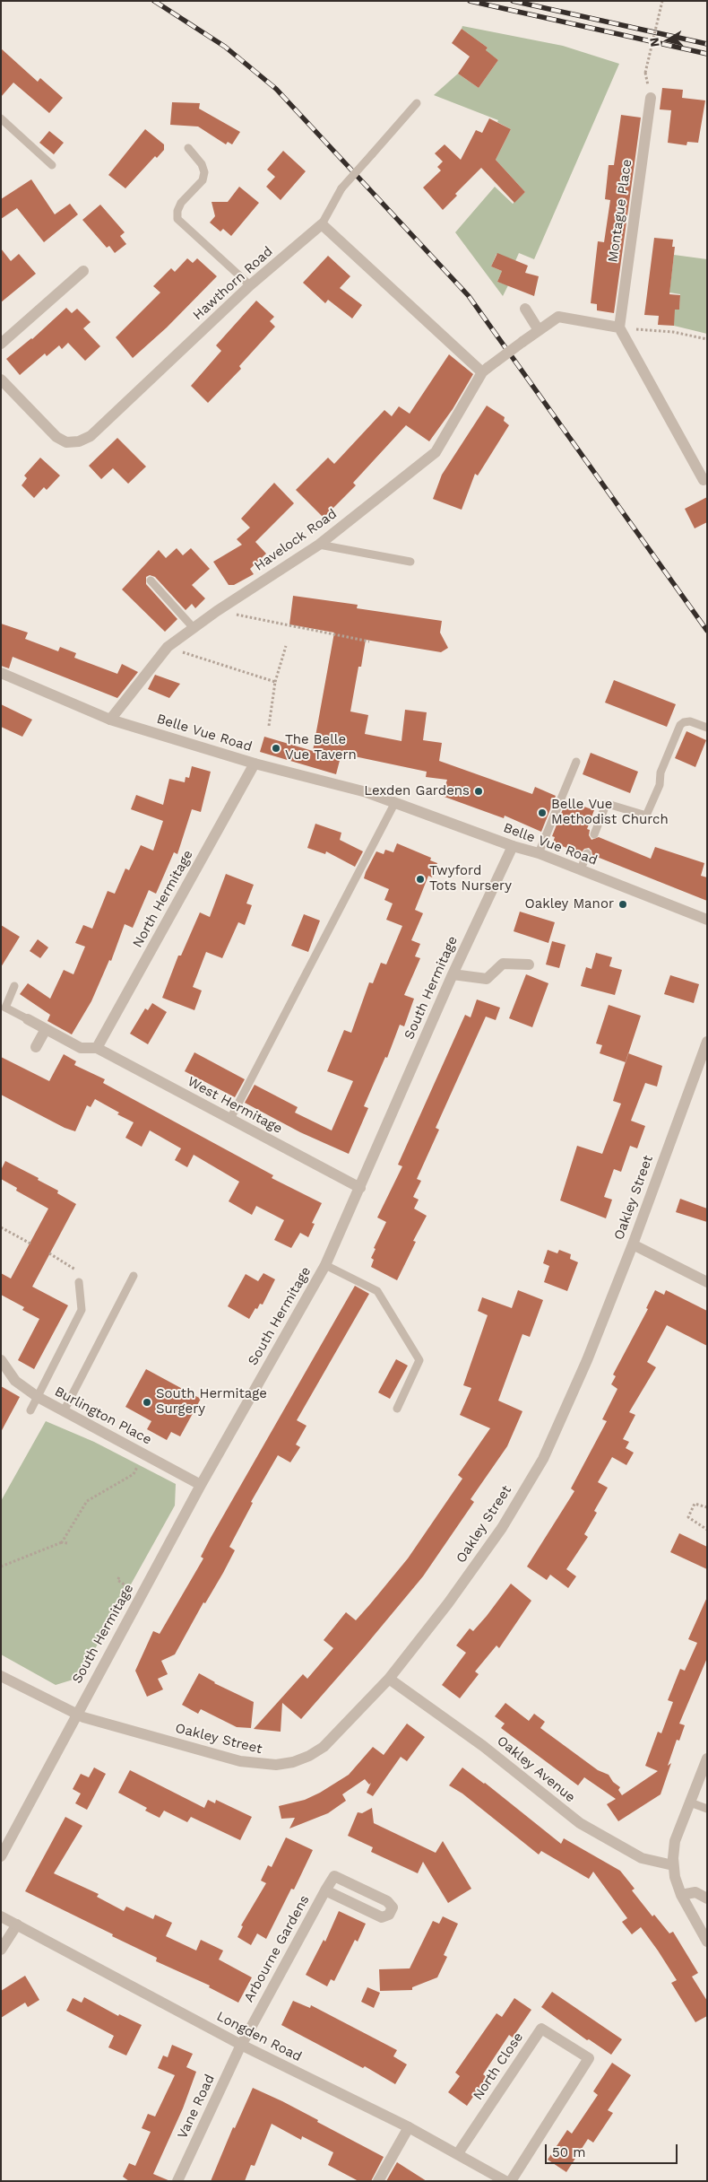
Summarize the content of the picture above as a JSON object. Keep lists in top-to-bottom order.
{
  "streets": {
    "street": [
      "Montague Place",
      "Hawthorn Road",
      "Havelock Road",
      "Belle Vue Road",
      "North Hermitage",
      "South Hermitage",
      "West Hermitage",
      "Oakley Street",
      "Burlington Place",
      "Oakley Avenue",
      "Arbourne Gardens",
      "Longden Road",
      "North Close",
      "Vane Road"
    ]
  },
  "crossings": [
    ["Havelock Road", "Belle Vue Road"],
    ["Belle Vue Road", "North Hermitage"],
    ["Belle Vue Road", "South Hermitage"],
    ["North Hermitage", "West Hermitage"],
    ["South Hermitage", "West Hermitage"],
    ["South Hermitage", "Oakley Street"],
    ["South Hermitage", "Burlington Place"],
    ["Oakley Street", "Oakley Avenue"],
    ["Arbourne Gardens", "Longden Road"],
    ["Arbourne Gardens", "Vane Road"],
    ["Longden Road", "North Close"],
    ["Longden Road", "Vane Road"]
  ],
  "places": [
    "The Belle Vue Tavern",
    "Lexden Gardens",
    "Belle Vue Methodist Church",
    "Twyford Tots Nursery",
    "Oakley Manor",
    "South Hermitage Surgery"
  ],
  "scale_bar": "50 m",
  "north": "left"
}
